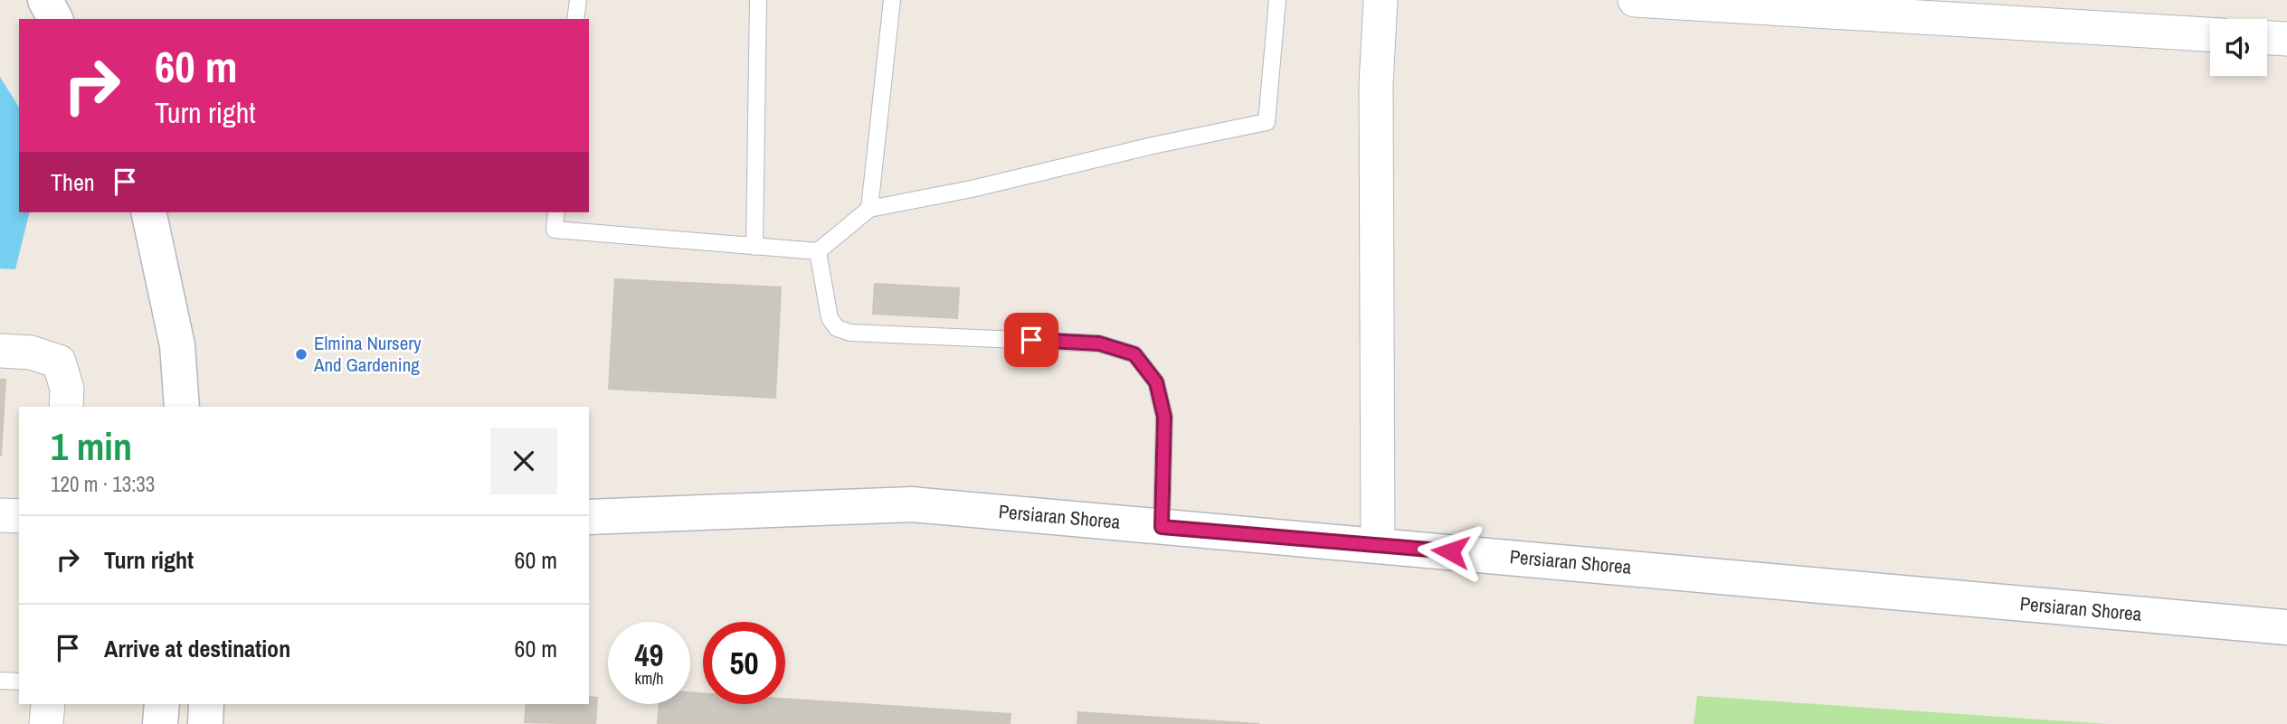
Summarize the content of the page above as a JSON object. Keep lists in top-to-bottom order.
{
  "streets": {
    "main road": ["Persiaran Shorea"]
  },
  "places": ["Elmina Nursery And Gardening"],
  "page": {
    "turn": ["60 m", "Turn right"],
    "then": "Then",
    "heading": ["1 min", "120 m · 13:33"],
    "list": [
      {
        "name": "Turn right",
        "value": "60 m"
      },
      {
        "name": "Arrive at destination",
        "value": "60 m"
      }
    ],
    "speed": "49 km/h",
    "limit": "50"
  }
}
